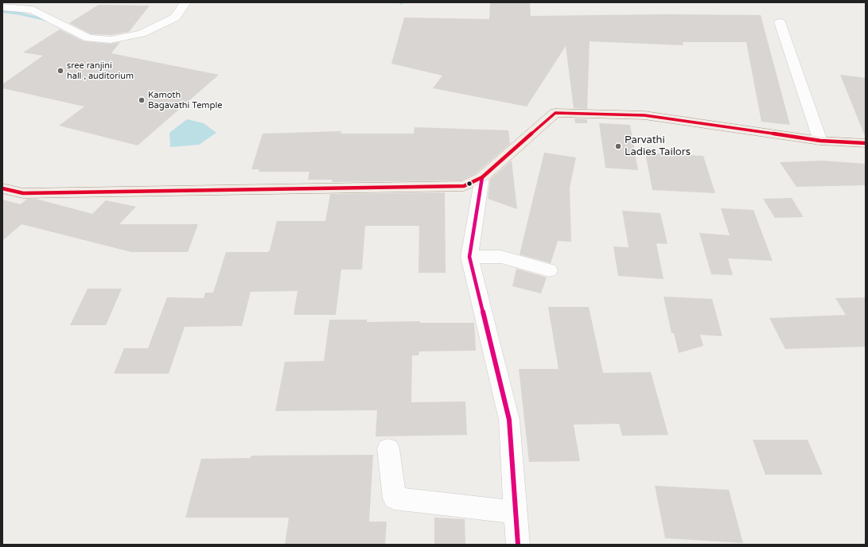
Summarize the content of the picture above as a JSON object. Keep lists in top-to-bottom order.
{
  "places": ["sree ranjini hall , auditorium", "Kamoth Bagavathi Temple", "Parvathi Ladies Tailors"]
}
